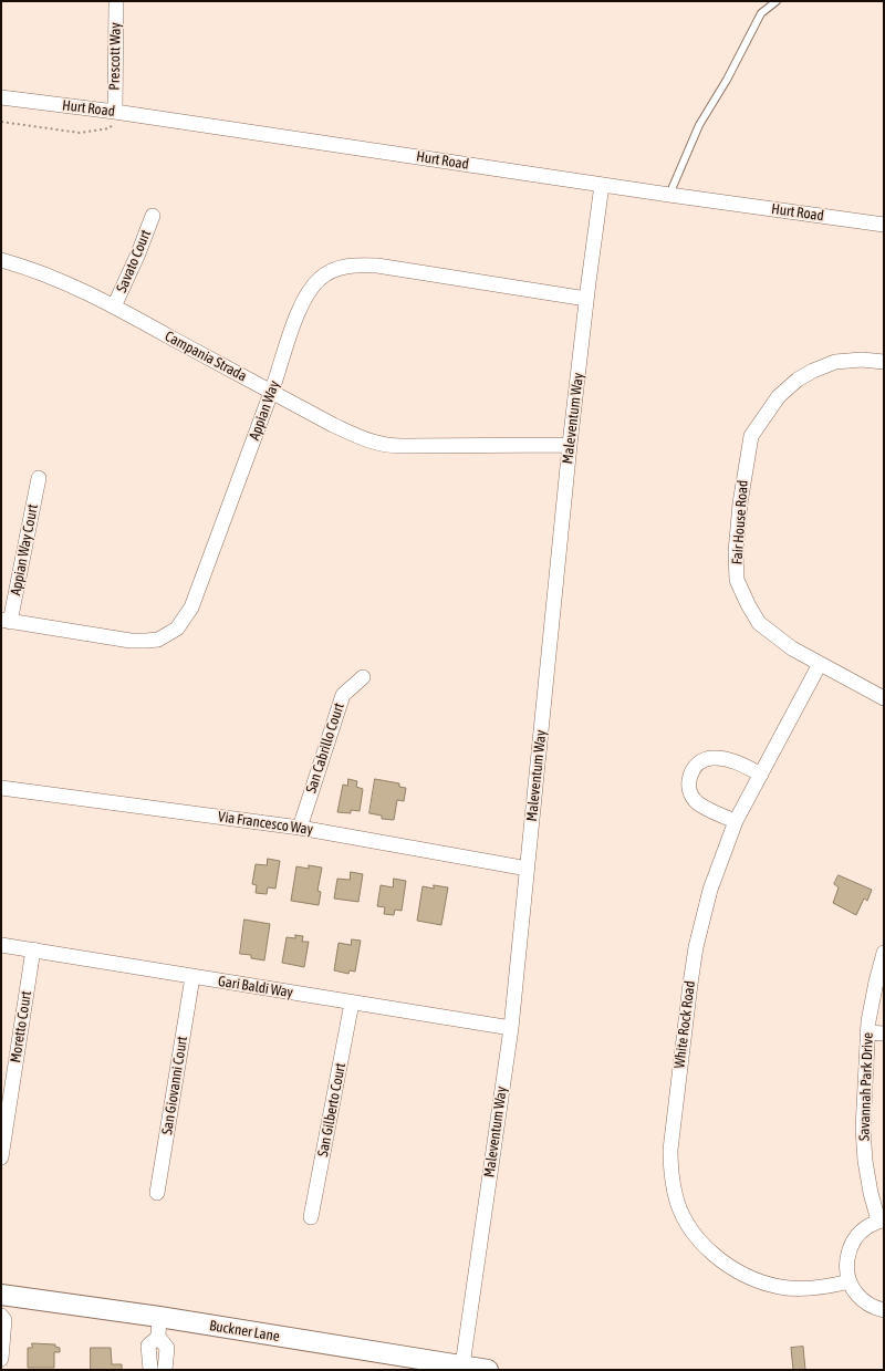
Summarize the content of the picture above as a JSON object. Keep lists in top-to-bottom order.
{
  "streets": {
    "main road": ["Buckner Lane"],
    "street": [
      "Prescott Way",
      "Hurt Road",
      "Savato Court",
      "Campania Strada",
      "Appian Way",
      "Maleventum Way",
      "Fair House Road",
      "Appian Way Court",
      "San Cabrillo Court",
      "Via Francesco Way",
      "Gari Baldi Way",
      "White Rock Road",
      "Moretto Court",
      "San Giovanni Court",
      "Savannah Park Drive",
      "San Gilberto Court"
    ]
  },
  "crossings": [
    ["Prescott Way", "Hurt Road"],
    ["Hurt Road", "Maleventum Way"],
    ["Savato Court", "Campania Strada"],
    ["Campania Strada", "Appian Way"],
    ["Campania Strada", "Maleventum Way"],
    ["Appian Way", "Maleventum Way"],
    ["Appian Way", "Appian Way Court"],
    ["Maleventum Way", "Via Francesco Way"],
    ["Maleventum Way", "Gari Baldi Way"],
    ["Maleventum Way", "Buckner Lane"],
    ["Fair House Road", "White Rock Road"],
    ["San Cabrillo Court", "Via Francesco Way"],
    ["Gari Baldi Way", "Moretto Court"],
    ["Gari Baldi Way", "San Giovanni Court"],
    ["Gari Baldi Way", "San Gilberto Court"]
  ]
}
